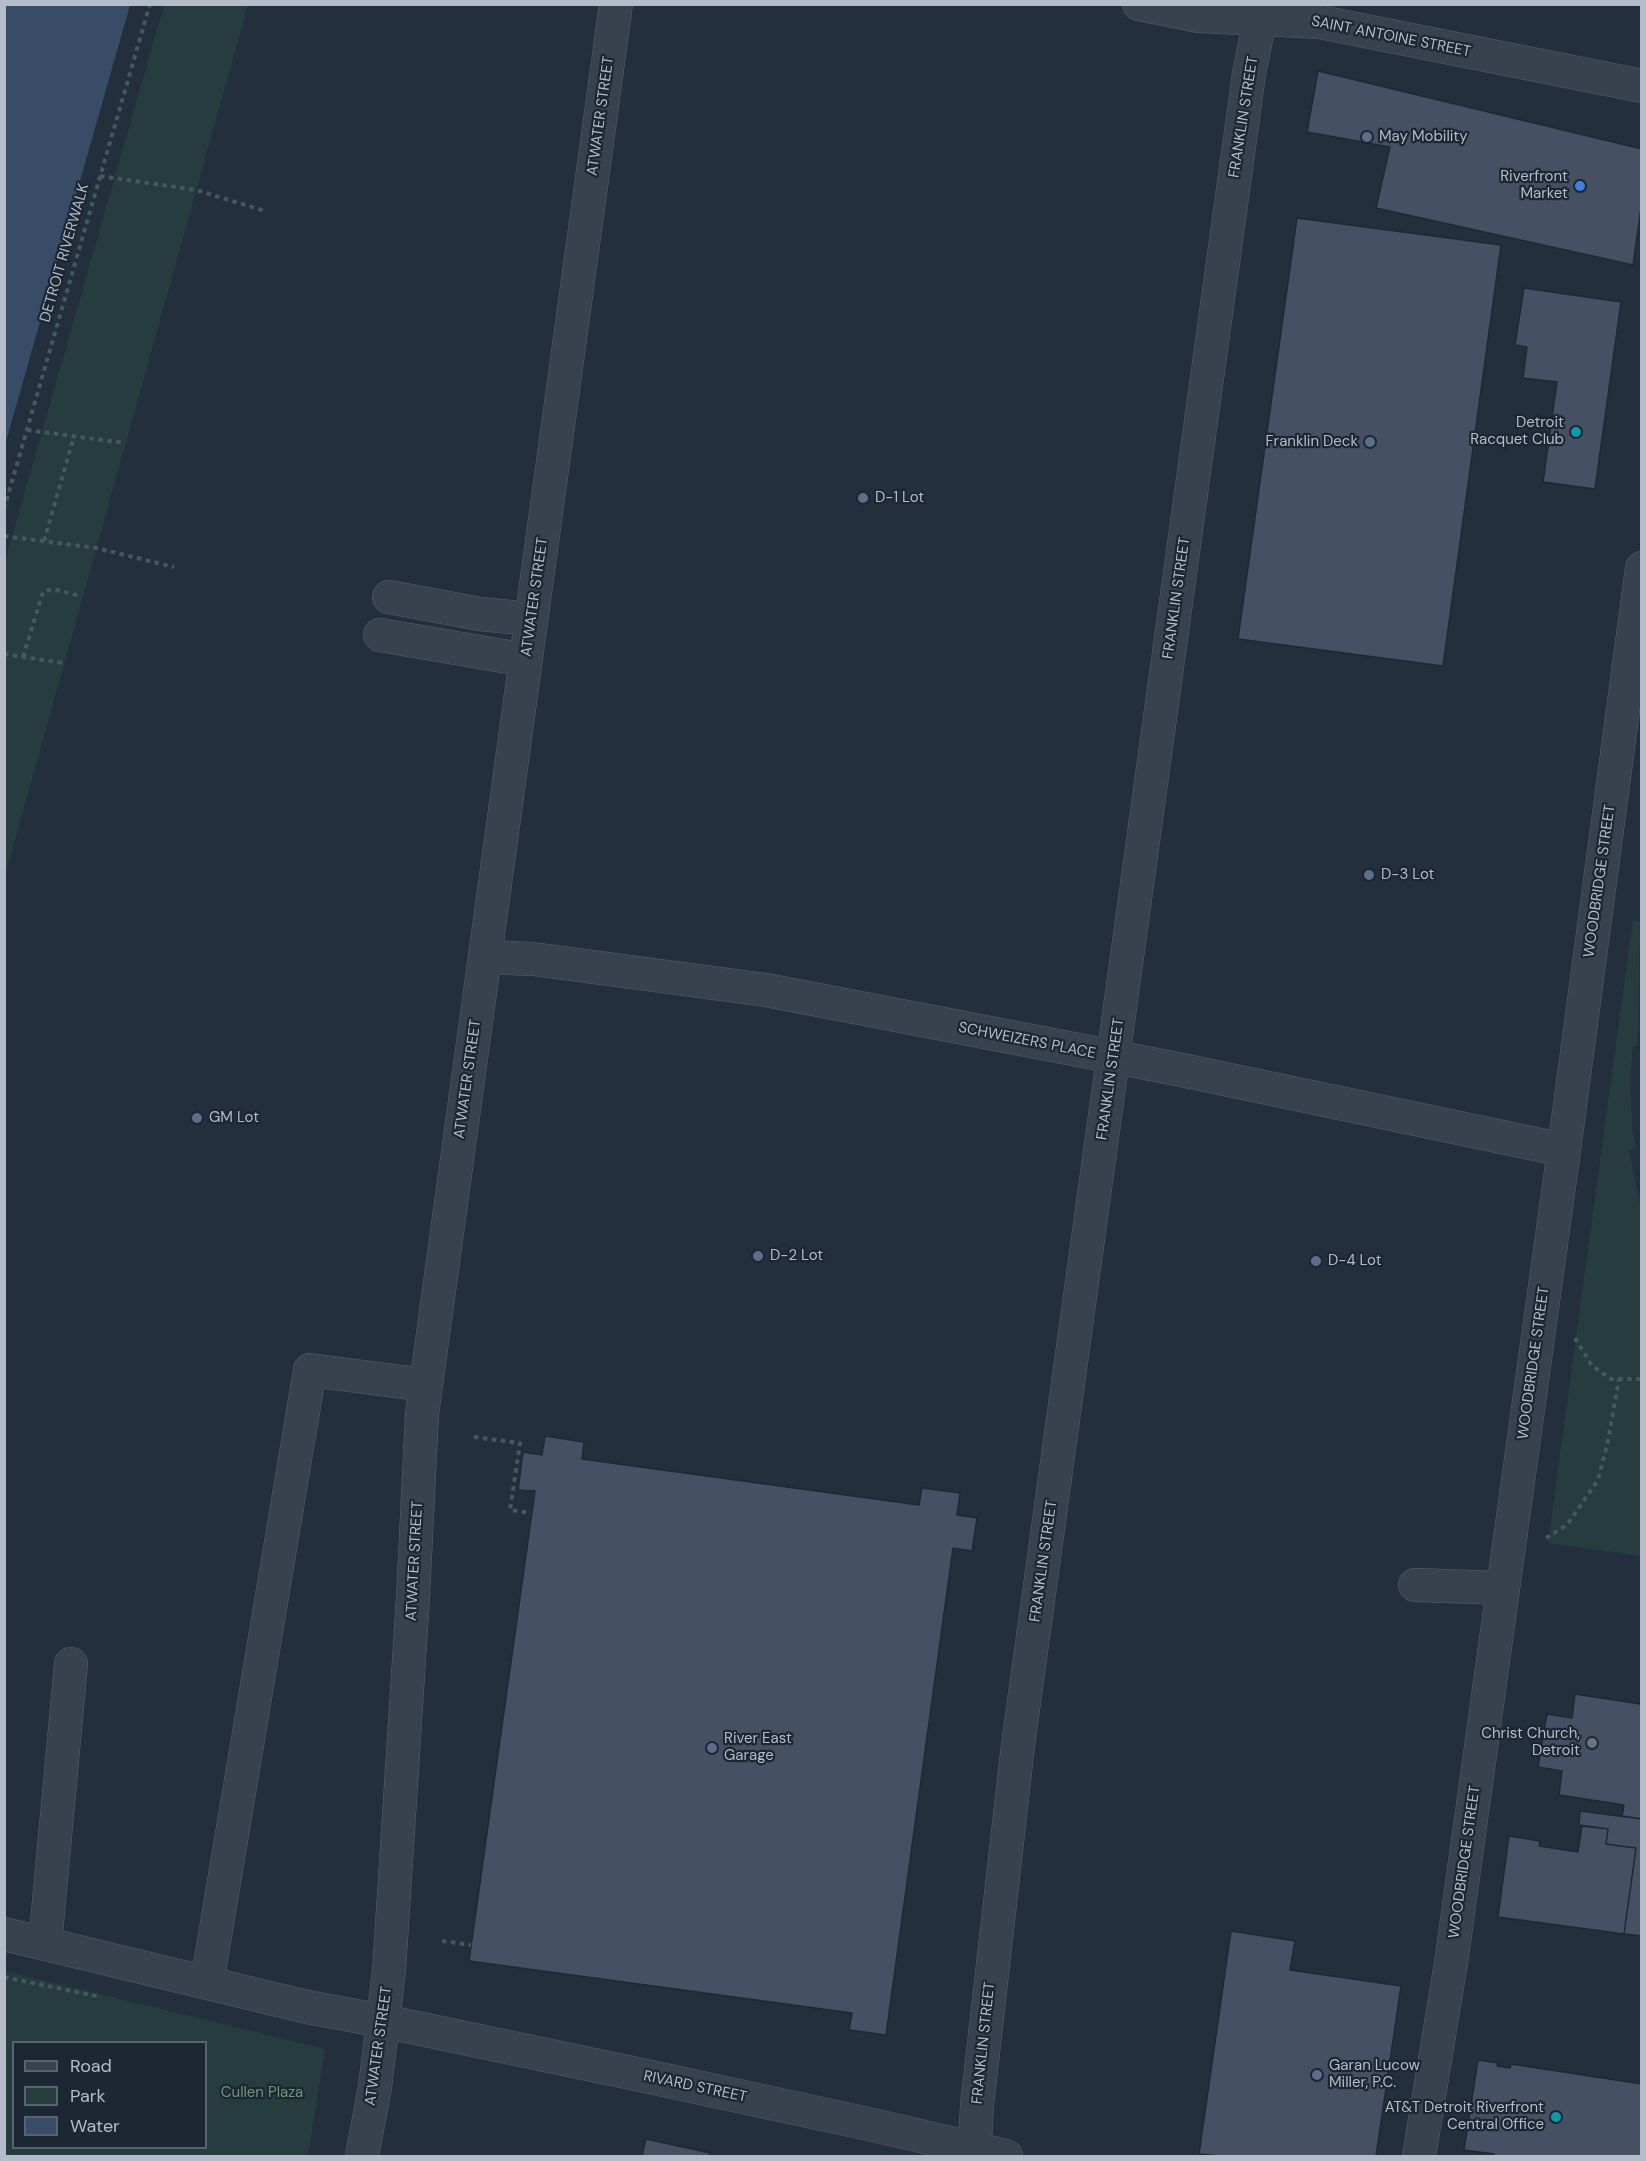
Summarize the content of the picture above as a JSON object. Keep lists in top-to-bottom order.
{
  "streets": {
    "street": [
      "SAINT ANTOINE STREET",
      "ATWATER STREET",
      "FRANKLIN STREET",
      "WOODBRIDGE STREET",
      "SCHWEIZERS PLACE",
      "RIVARD STREET"
    ],
    "path": ["DETROIT RIVERWALK"]
  },
  "crossings": [
    ["SAINT ANTOINE STREET", "FRANKLIN STREET"],
    ["ATWATER STREET", "SCHWEIZERS PLACE"],
    ["ATWATER STREET", "RIVARD STREET"],
    ["FRANKLIN STREET", "SCHWEIZERS PLACE"],
    ["FRANKLIN STREET", "RIVARD STREET"],
    ["WOODBRIDGE STREET", "SCHWEIZERS PLACE"]
  ],
  "parks": ["Cullen Plaza"],
  "places": [
    "May Mobility",
    "Riverfront Market",
    "Detroit Racquet Club",
    "Franklin Deck",
    "D-1 Lot",
    "D-3 Lot",
    "GM Lot",
    "D-2 Lot",
    "D-4 Lot",
    "Christ Church, Detroit",
    "River East Garage",
    "Garan Lucow Miller, P.C.",
    "AT&T Detroit Riverfront Central Office"
  ],
  "legend": ["Road", "Park", "Water"]
}
